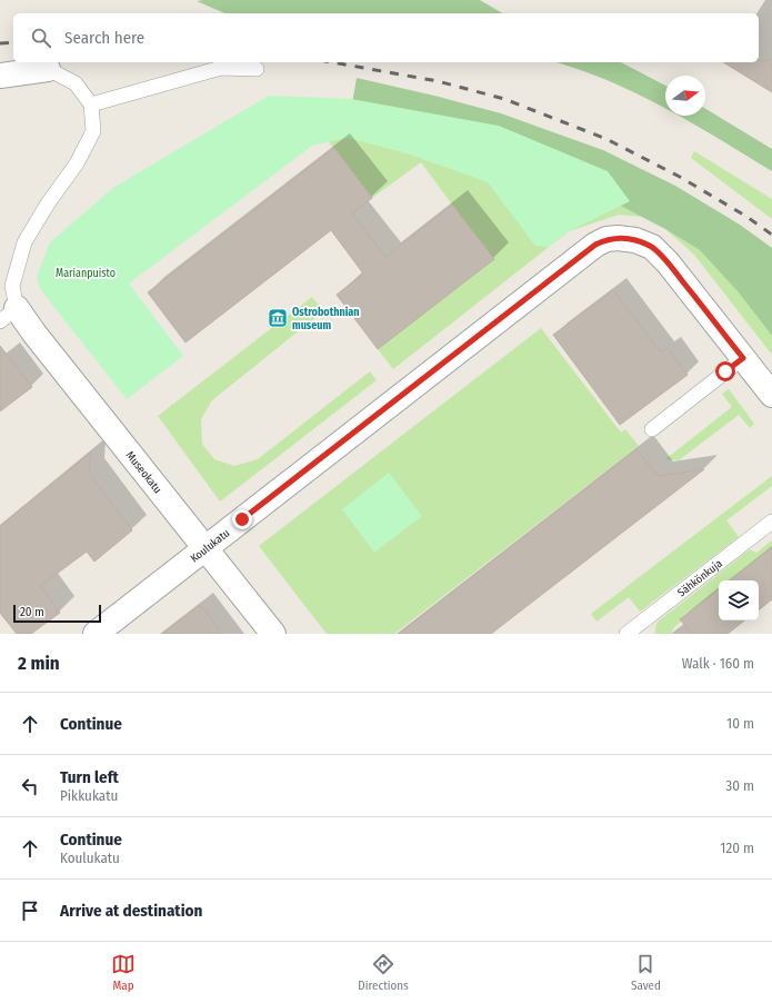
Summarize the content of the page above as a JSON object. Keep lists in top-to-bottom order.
{
  "streets": {
    "street": ["Museokatu", "Koulukatu"],
    "lane": ["Sähkönkuja"]
  },
  "crossings": [
    ["Museokatu", "Koulukatu"]
  ],
  "parks": ["Marianpuisto"],
  "places": {
    "museum": ["Ostrobothnian museum"]
  },
  "scale_bar": "20 m",
  "north": "right",
  "page": {
    "search": "Search here",
    "scale": "20 m",
    "heading": ["2 min", "Walk · 160 m"],
    "list": [
      ["Continue", "10 m"],
      ["Turn left", "Pikkukatu", "30 m"],
      ["Continue", "Koulukatu", "120 m"],
      "Arrive at destination"
    ],
    "nav": ["Map", "Directions", "Saved"]
  }
}
